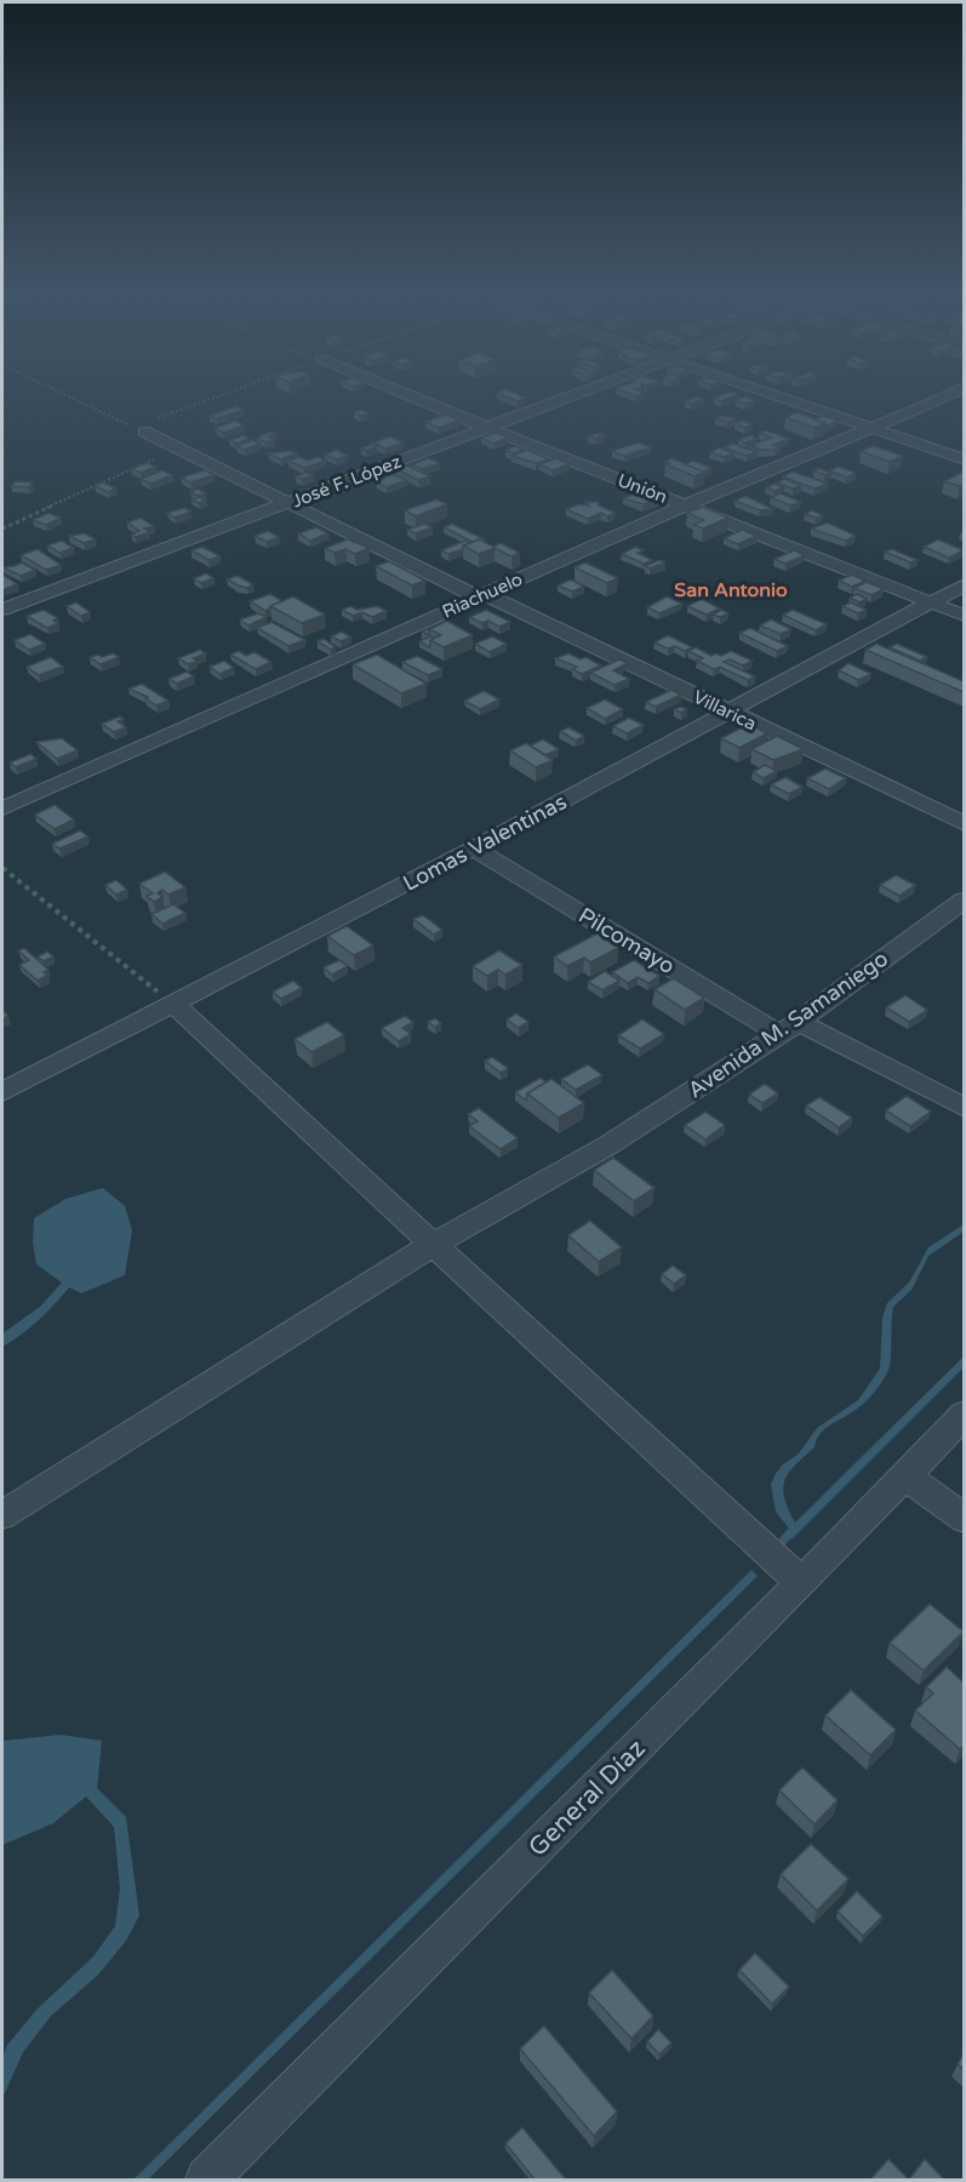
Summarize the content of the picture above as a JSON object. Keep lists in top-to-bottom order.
{
  "streets": {
    "street": [
      "José F. López",
      "Unión",
      "Riachuelo",
      "Villarica",
      "Lomas Valentinas",
      "Pilcomayo",
      "Avenida M. Samaniego",
      "General Díaz"
    ]
  },
  "crossings": [
    ["José F. López", "Unión"],
    ["José F. López", "Villarica"],
    ["Unión", "Riachuelo"],
    ["Unión", "Lomas Valentinas"],
    ["Riachuelo", "Villarica"],
    ["Villarica", "Lomas Valentinas"],
    ["Lomas Valentinas", "Pilcomayo"],
    ["Pilcomayo", "Avenida M. Samaniego"]
  ],
  "districts": ["San Antonio"]
}
